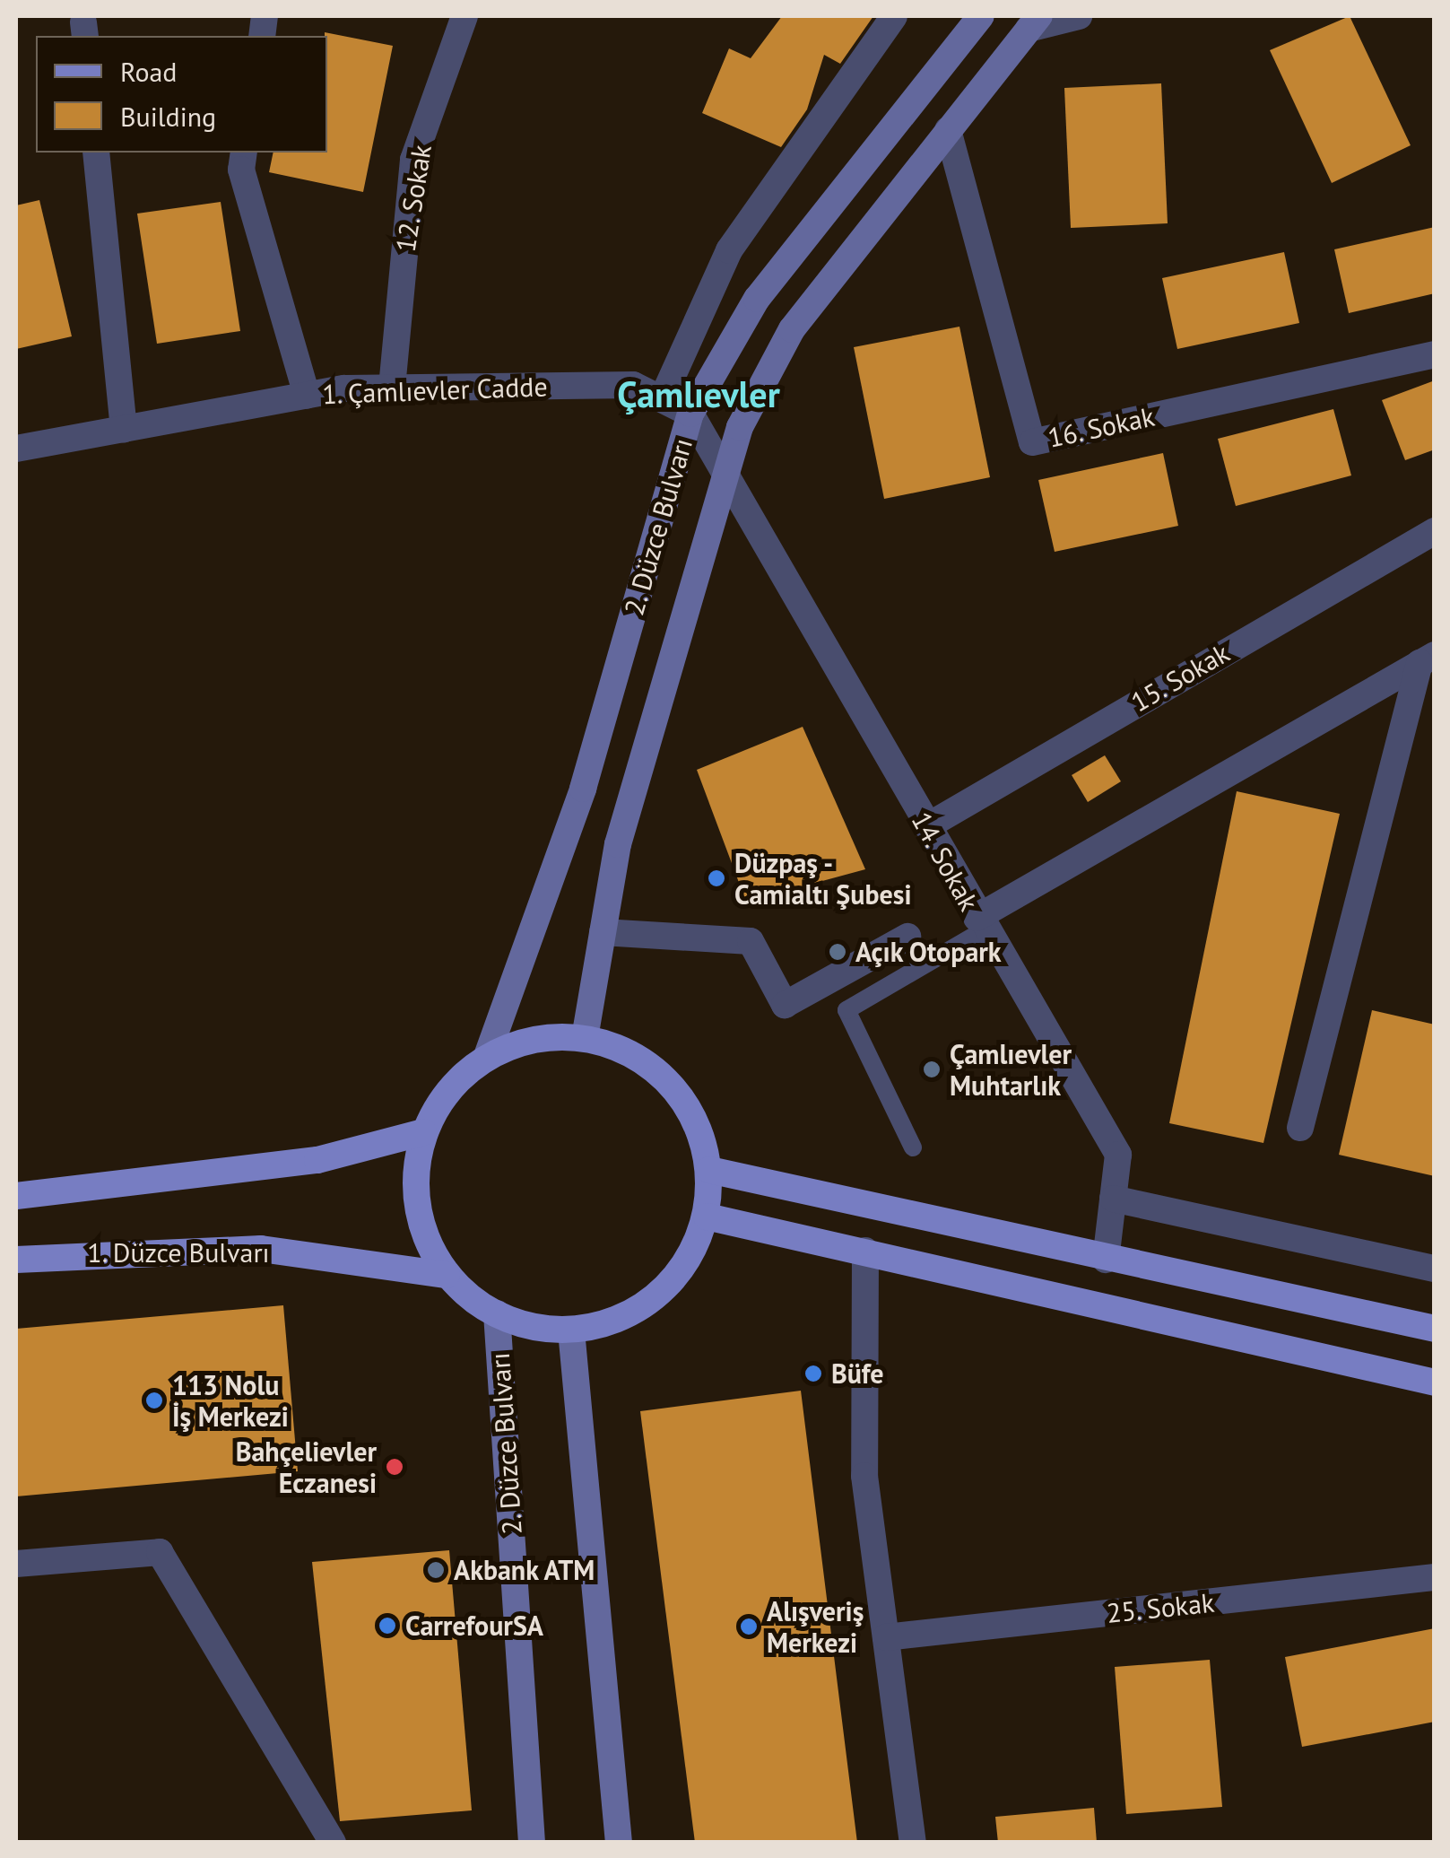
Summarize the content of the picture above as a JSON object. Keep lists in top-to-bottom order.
{
  "streets": {
    "main road": ["1. Düzce Bulvarı"],
    "street": [
      "12. Sokak",
      "1. Çamlıevler Cadde",
      "16. Sokak",
      "2. Düzce Bulvarı",
      "15. Sokak",
      "14. Sokak",
      "25. Sokak"
    ]
  },
  "crossings": [
    ["12. Sokak", "1. Çamlıevler Cadde"],
    ["1. Çamlıevler Cadde", "2. Düzce Bulvarı"],
    ["1. Çamlıevler Cadde", "14. Sokak"],
    ["16. Sokak", "2. Düzce Bulvarı"],
    ["2. Düzce Bulvarı", "14. Sokak"],
    ["2. Düzce Bulvarı", "1. Düzce Bulvarı"],
    ["15. Sokak", "14. Sokak"]
  ],
  "districts": ["Çamlıevler"],
  "places": [
    "Düzpaş - Camialtı Şubesi",
    "Açık Otopark",
    "Çamlıevler Muhtarlık",
    "Büfe",
    "113 Nolu İş Merkezi",
    "Bahçelievler Eczanesi",
    "Akbank ATM",
    "CarrefourSA",
    "Alışveriş Merkezi"
  ],
  "legend": ["Road", "Building"]
}
